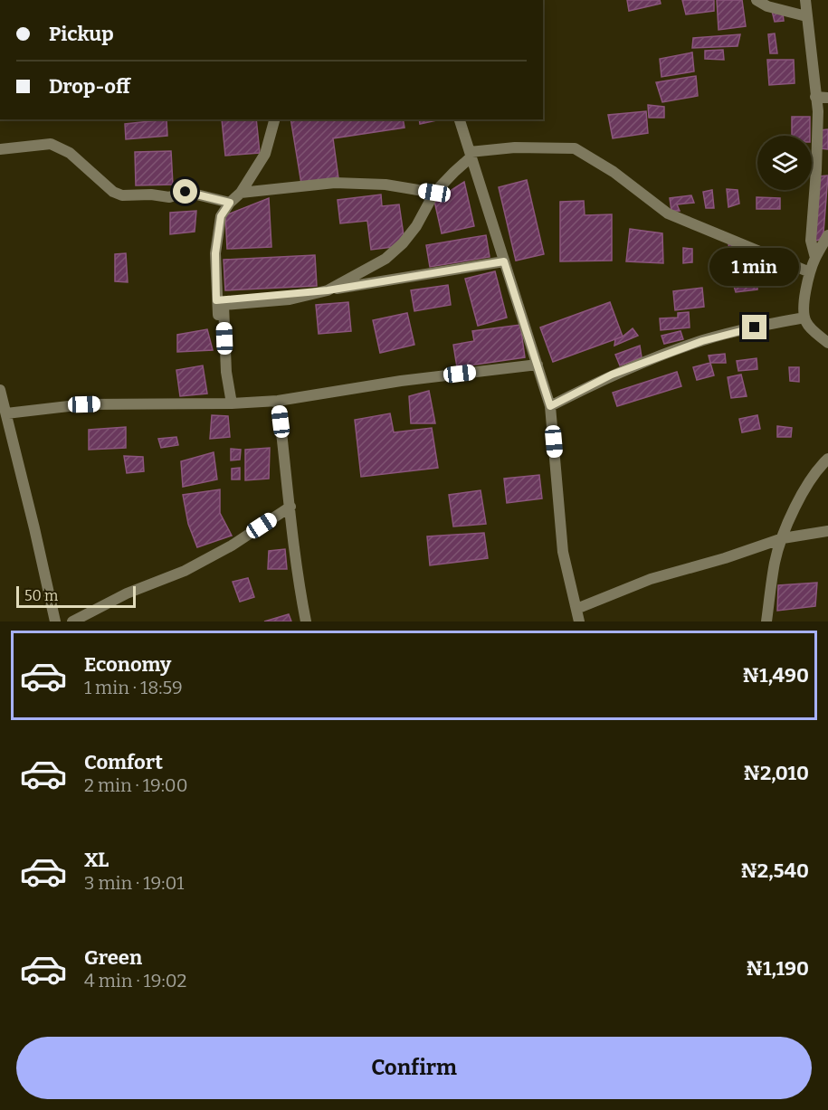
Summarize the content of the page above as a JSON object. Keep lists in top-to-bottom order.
{
  "scale_bar": "50 m",
  "page": {
    "banner": ["Pickup", "Drop-off"],
    "bubble": "1 min",
    "scale": "50 m",
    "list": [
      {
        "name": "Economy",
        "note": "1 min · 18:59",
        "value": "₦1,490"
      },
      {
        "name": "Comfort",
        "note": "2 min · 19:00",
        "value": "₦2,010"
      },
      {
        "name": "XL",
        "note": "3 min · 19:01",
        "value": "₦2,540"
      },
      {
        "name": "Green",
        "note": "4 min · 19:02",
        "value": "₦1,190"
      }
    ],
    "buttons": "Confirm"
  }
}
